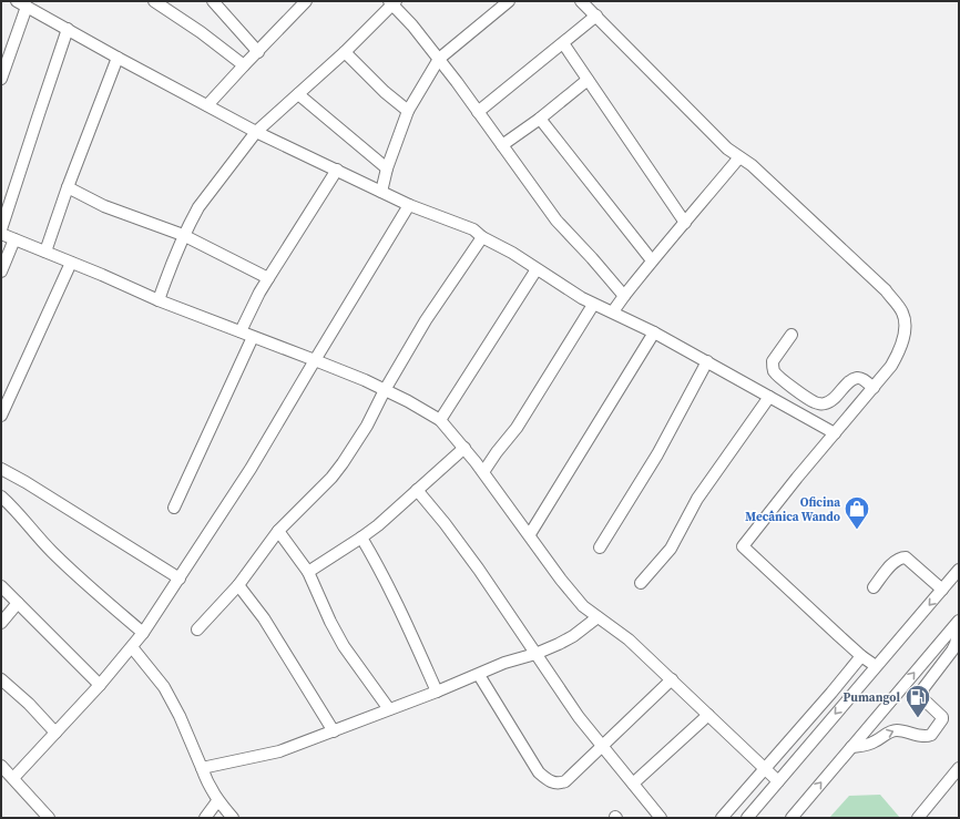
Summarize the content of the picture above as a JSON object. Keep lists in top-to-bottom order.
{
  "places": {
    "shop": ["Oficina Mecânica Wando"],
    "fuel station": ["Pumangol"]
  }
}
